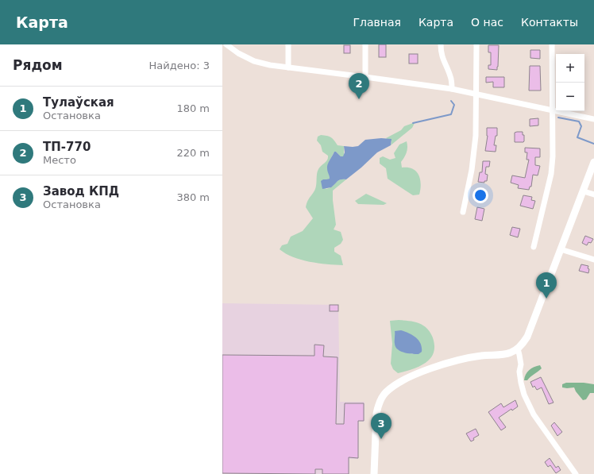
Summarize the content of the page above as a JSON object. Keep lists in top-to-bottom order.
{
  "page": {
    "header": "Карта",
    "nav": [
      "Главная",
      "Карта",
      "О нас",
      "Контакты"
    ],
    "heading": ["Рядом", "Найдено: 3"],
    "map_buttons": ["+", "−"],
    "pins": ["2", "1", "3"],
    "list": [
      {
        "mark": "1",
        "name": "Тулаўская",
        "note": "Остановка",
        "value": "180 m"
      },
      {
        "mark": "2",
        "name": "ТП-770",
        "note": "Место",
        "value": "220 m"
      },
      {
        "mark": "3",
        "name": "Завод КПД",
        "note": "Остановка",
        "value": "380 m"
      }
    ]
  }
}
